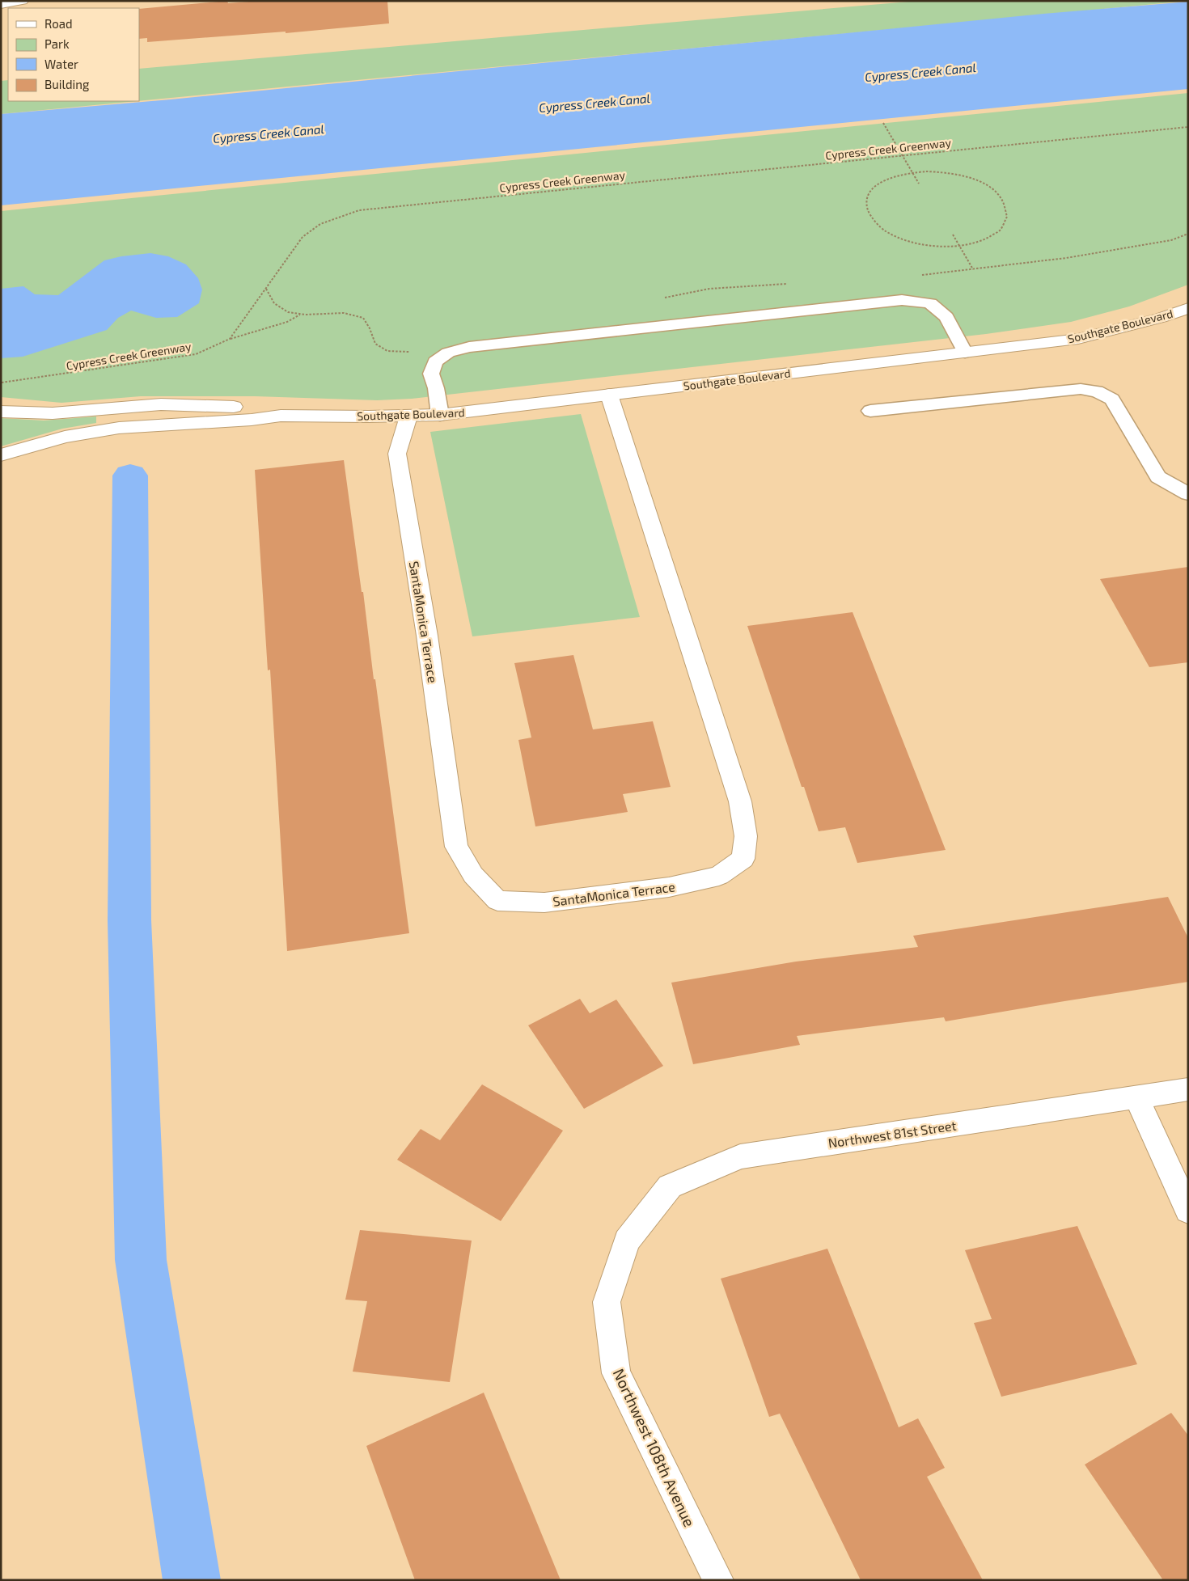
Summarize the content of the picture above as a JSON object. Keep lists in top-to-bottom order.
{
  "streets": {
    "street": [
      "Southgate Boulevard",
      "SantaMonica Terrace",
      "Northwest 81st Street",
      "Northwest 108th Avenue"
    ],
    "path": ["Cypress Creek Greenway"]
  },
  "crossings": [
    ["Southgate Boulevard", "SantaMonica Terrace"],
    ["Northwest 81st Street", "Northwest 108th Avenue"]
  ],
  "water": ["Cypress Creek Canal"],
  "legend": [
    "Road",
    "Park",
    "Water",
    "Building"
  ]
}
